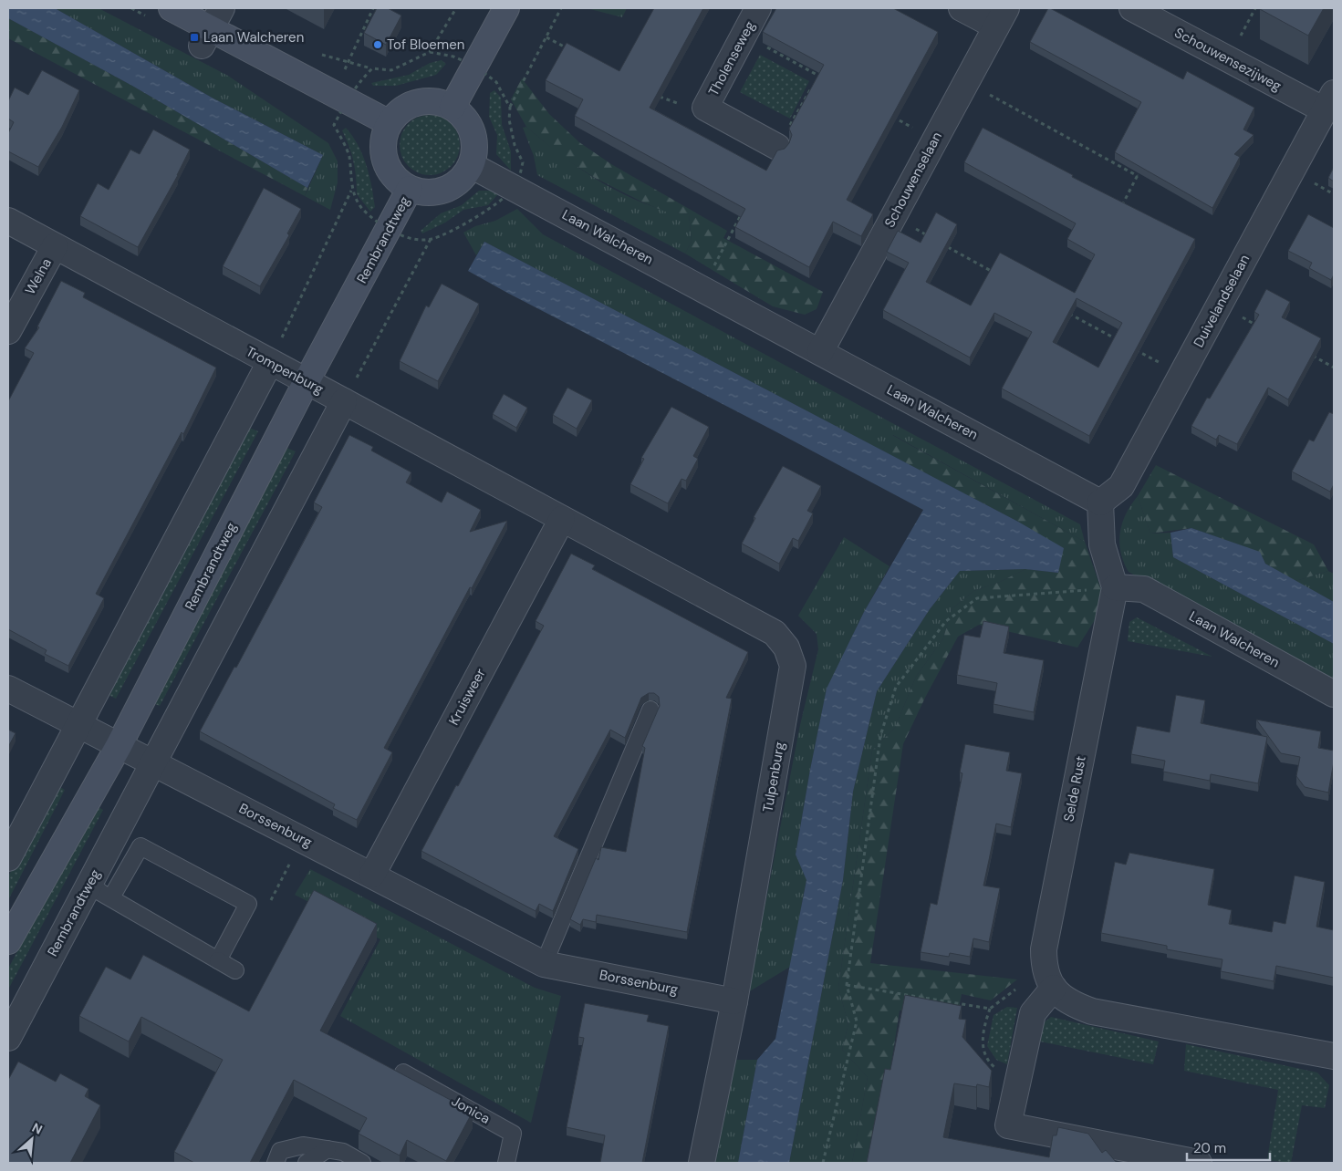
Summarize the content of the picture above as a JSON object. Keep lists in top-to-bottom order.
{
  "streets": {
    "street": [
      "Tholenseweg",
      "Schouwensezijweg",
      "Schouwenselaan",
      "Laan Walcheren",
      "Rembrandtweg",
      "Welna",
      "Duivelandselaan",
      "Trompenburg",
      "Kruisweer",
      "Tulpenburg",
      "Selde Rust",
      "Borssenburg"
    ],
    "lane": ["Jonica"]
  },
  "crossings": [
    ["Schouwensezijweg", "Duivelandselaan"],
    ["Schouwenselaan", "Laan Walcheren"],
    ["Laan Walcheren", "Rembrandtweg"],
    ["Laan Walcheren", "Duivelandselaan"],
    ["Laan Walcheren", "Selde Rust"],
    ["Rembrandtweg", "Trompenburg"],
    ["Rembrandtweg", "Borssenburg"],
    ["Welna", "Trompenburg"],
    ["Trompenburg", "Kruisweer"],
    ["Trompenburg", "Tulpenburg"],
    ["Kruisweer", "Tulpenburg"],
    ["Kruisweer", "Borssenburg"],
    ["Tulpenburg", "Borssenburg"]
  ],
  "places": {
    "transit": ["Laan Walcheren"],
    "other": ["Tof Bloemen"]
  },
  "scale_bar": "20 m",
  "north": "top right"
}
